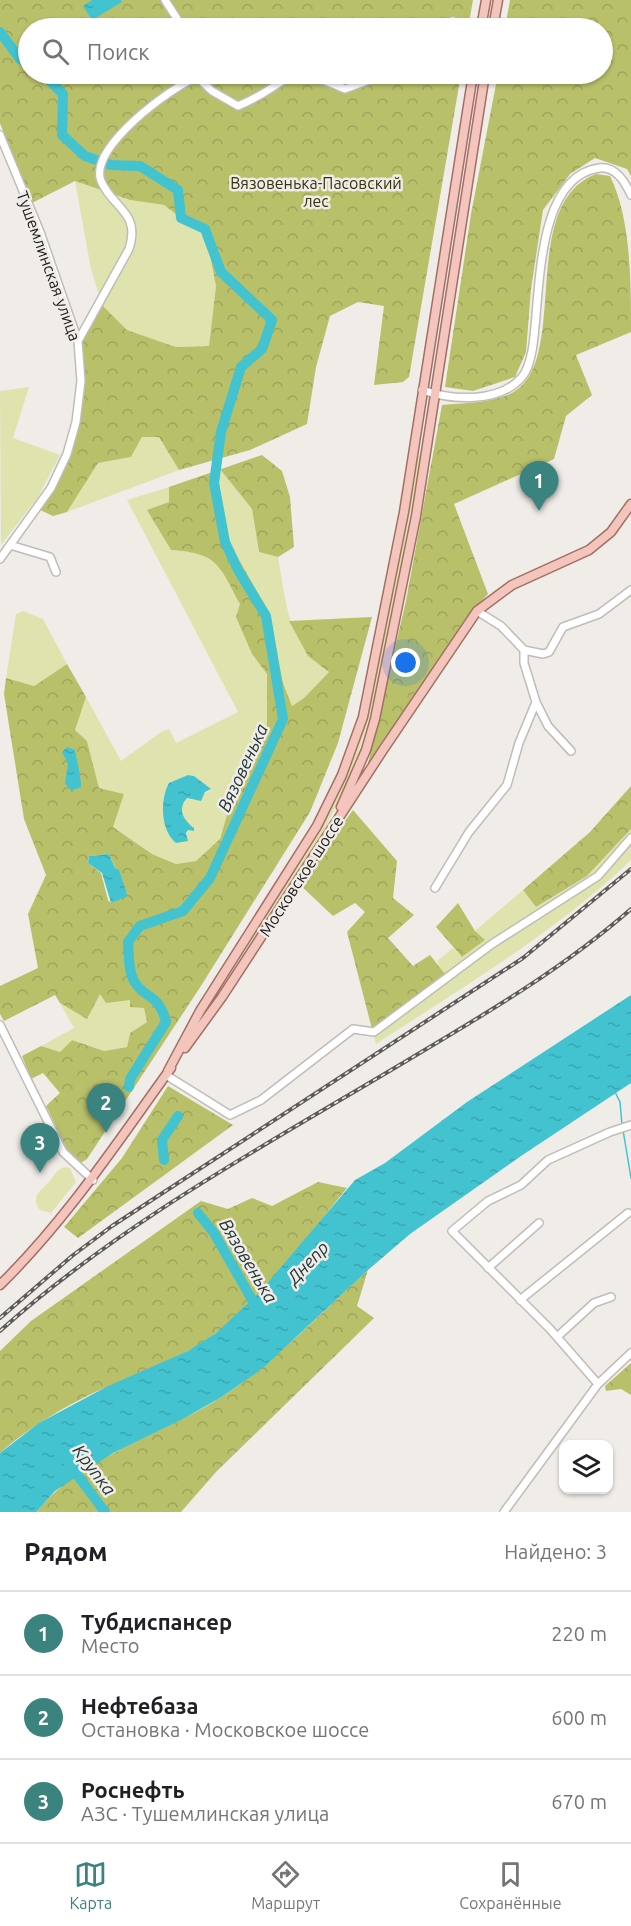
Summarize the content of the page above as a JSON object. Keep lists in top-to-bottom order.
{
  "streets": {
    "main road": ["Московское шоссе"],
    "street": ["Тушемлинская улица"]
  },
  "water": ["Вязовенька", "Днепр", "Крупка"],
  "parks": ["Вязовенька-Пасовский лес"],
  "page": {
    "search": "Поиск",
    "pins": ["1", "2", "3"],
    "heading": ["Рядом", "Найдено: 3"],
    "list": [
      {
        "mark": "1",
        "name": "Тубдиспансер",
        "note": "Место",
        "value": "220 m"
      },
      {
        "mark": "2",
        "name": "Нефтебаза",
        "note": "Остановка · Московское шоссе",
        "value": "600 m"
      },
      {
        "mark": "3",
        "name": "Роснефть",
        "note": "АЗС · Тушемлинская улица",
        "value": "670 m"
      }
    ],
    "nav": ["Карта", "Маршрут", "Сохранённые"]
  }
}
